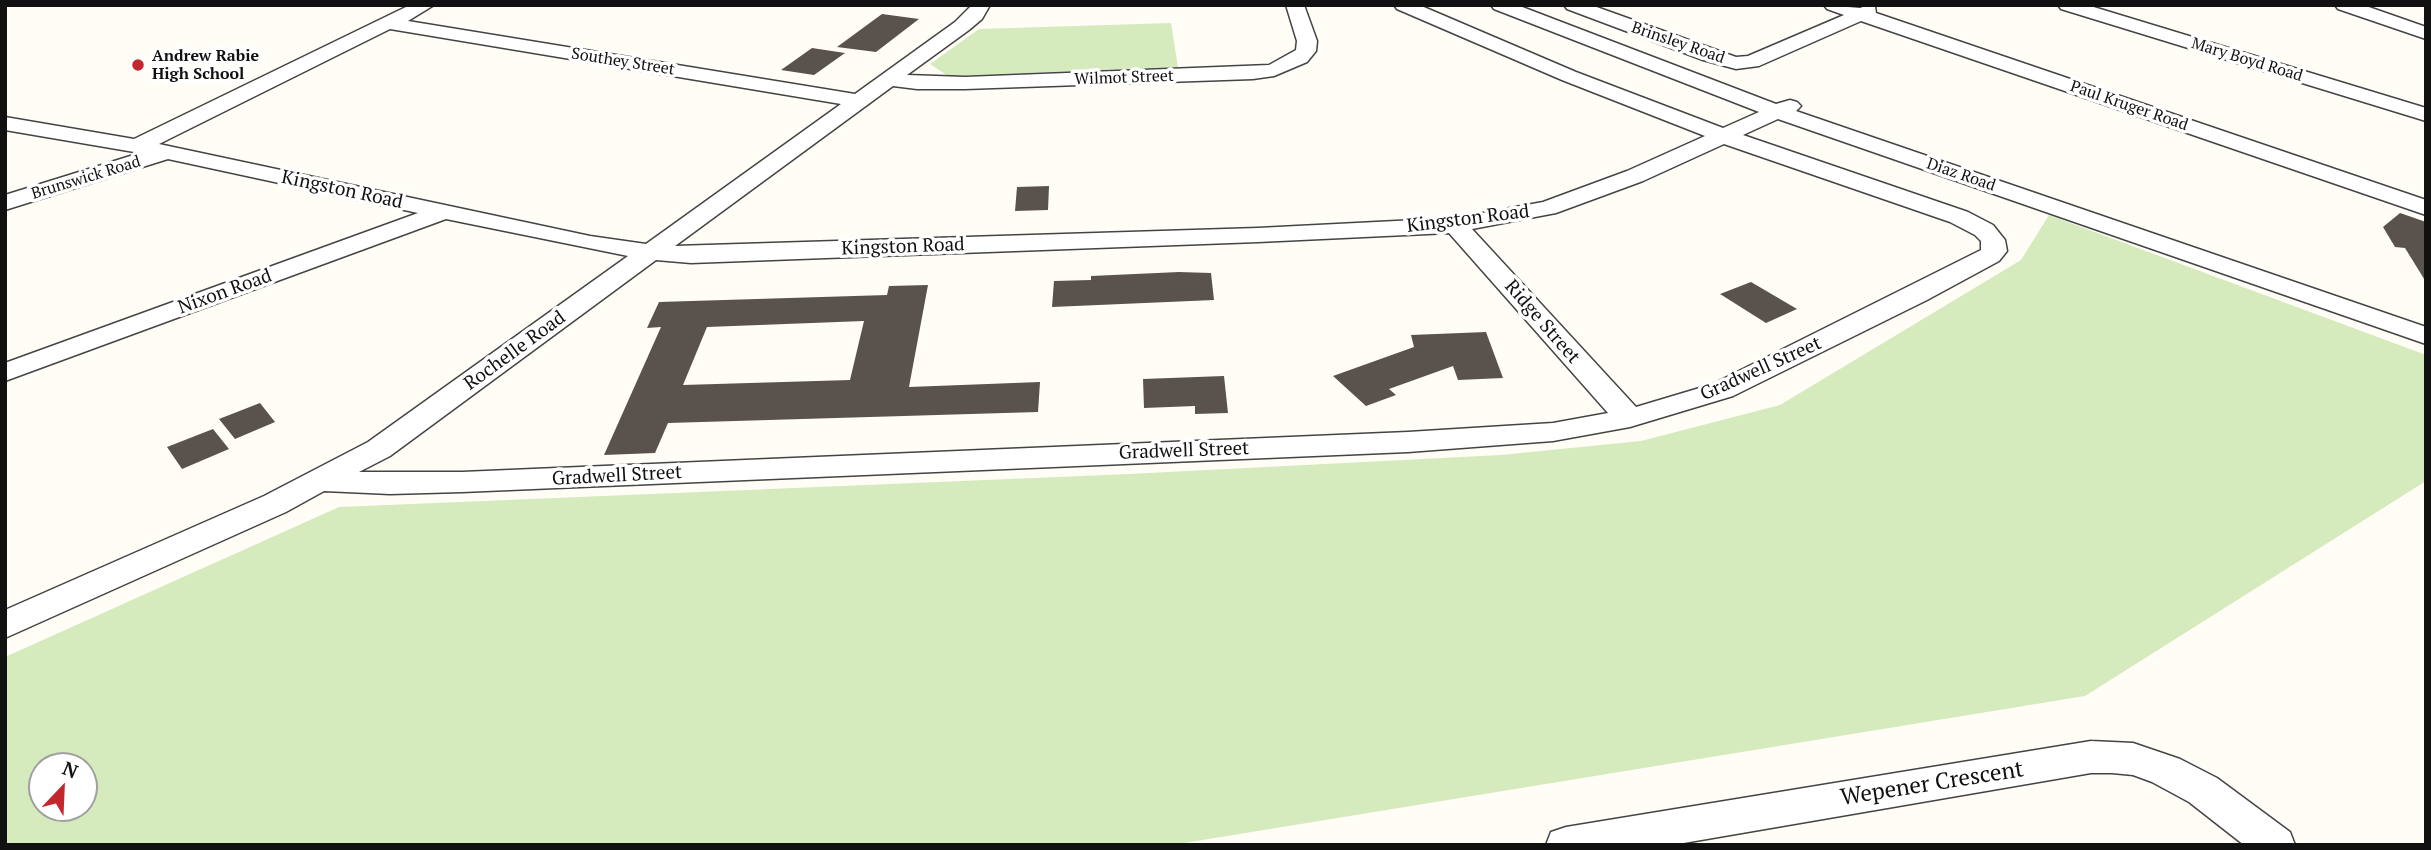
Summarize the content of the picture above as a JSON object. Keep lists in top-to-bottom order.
{
  "streets": {
    "street": [
      "Brinsley Road",
      "Mary Boyd Road",
      "Southey Street",
      "Wilmot Street",
      "Paul Kruger Road",
      "Diaz Road",
      "Brunswick Road",
      "Kingston Road",
      "Nixon Road",
      "Ridge Street",
      "Rochelle Road",
      "Gradwell Street",
      "Wepener Crescent"
    ]
  },
  "crossings": [
    ["Brinsley Road", "Paul Kruger Road"],
    ["Southey Street", "Brunswick Road"],
    ["Southey Street", "Rochelle Road"],
    ["Wilmot Street", "Rochelle Road"],
    ["Diaz Road", "Kingston Road"],
    ["Brunswick Road", "Kingston Road"],
    ["Kingston Road", "Nixon Road"],
    ["Kingston Road", "Ridge Street"],
    ["Kingston Road", "Rochelle Road"],
    ["Kingston Road", "Gradwell Street"],
    ["Ridge Street", "Gradwell Street"],
    ["Rochelle Road", "Gradwell Street"]
  ],
  "places": ["Andrew Rabie High School"],
  "north": "top right"
}
